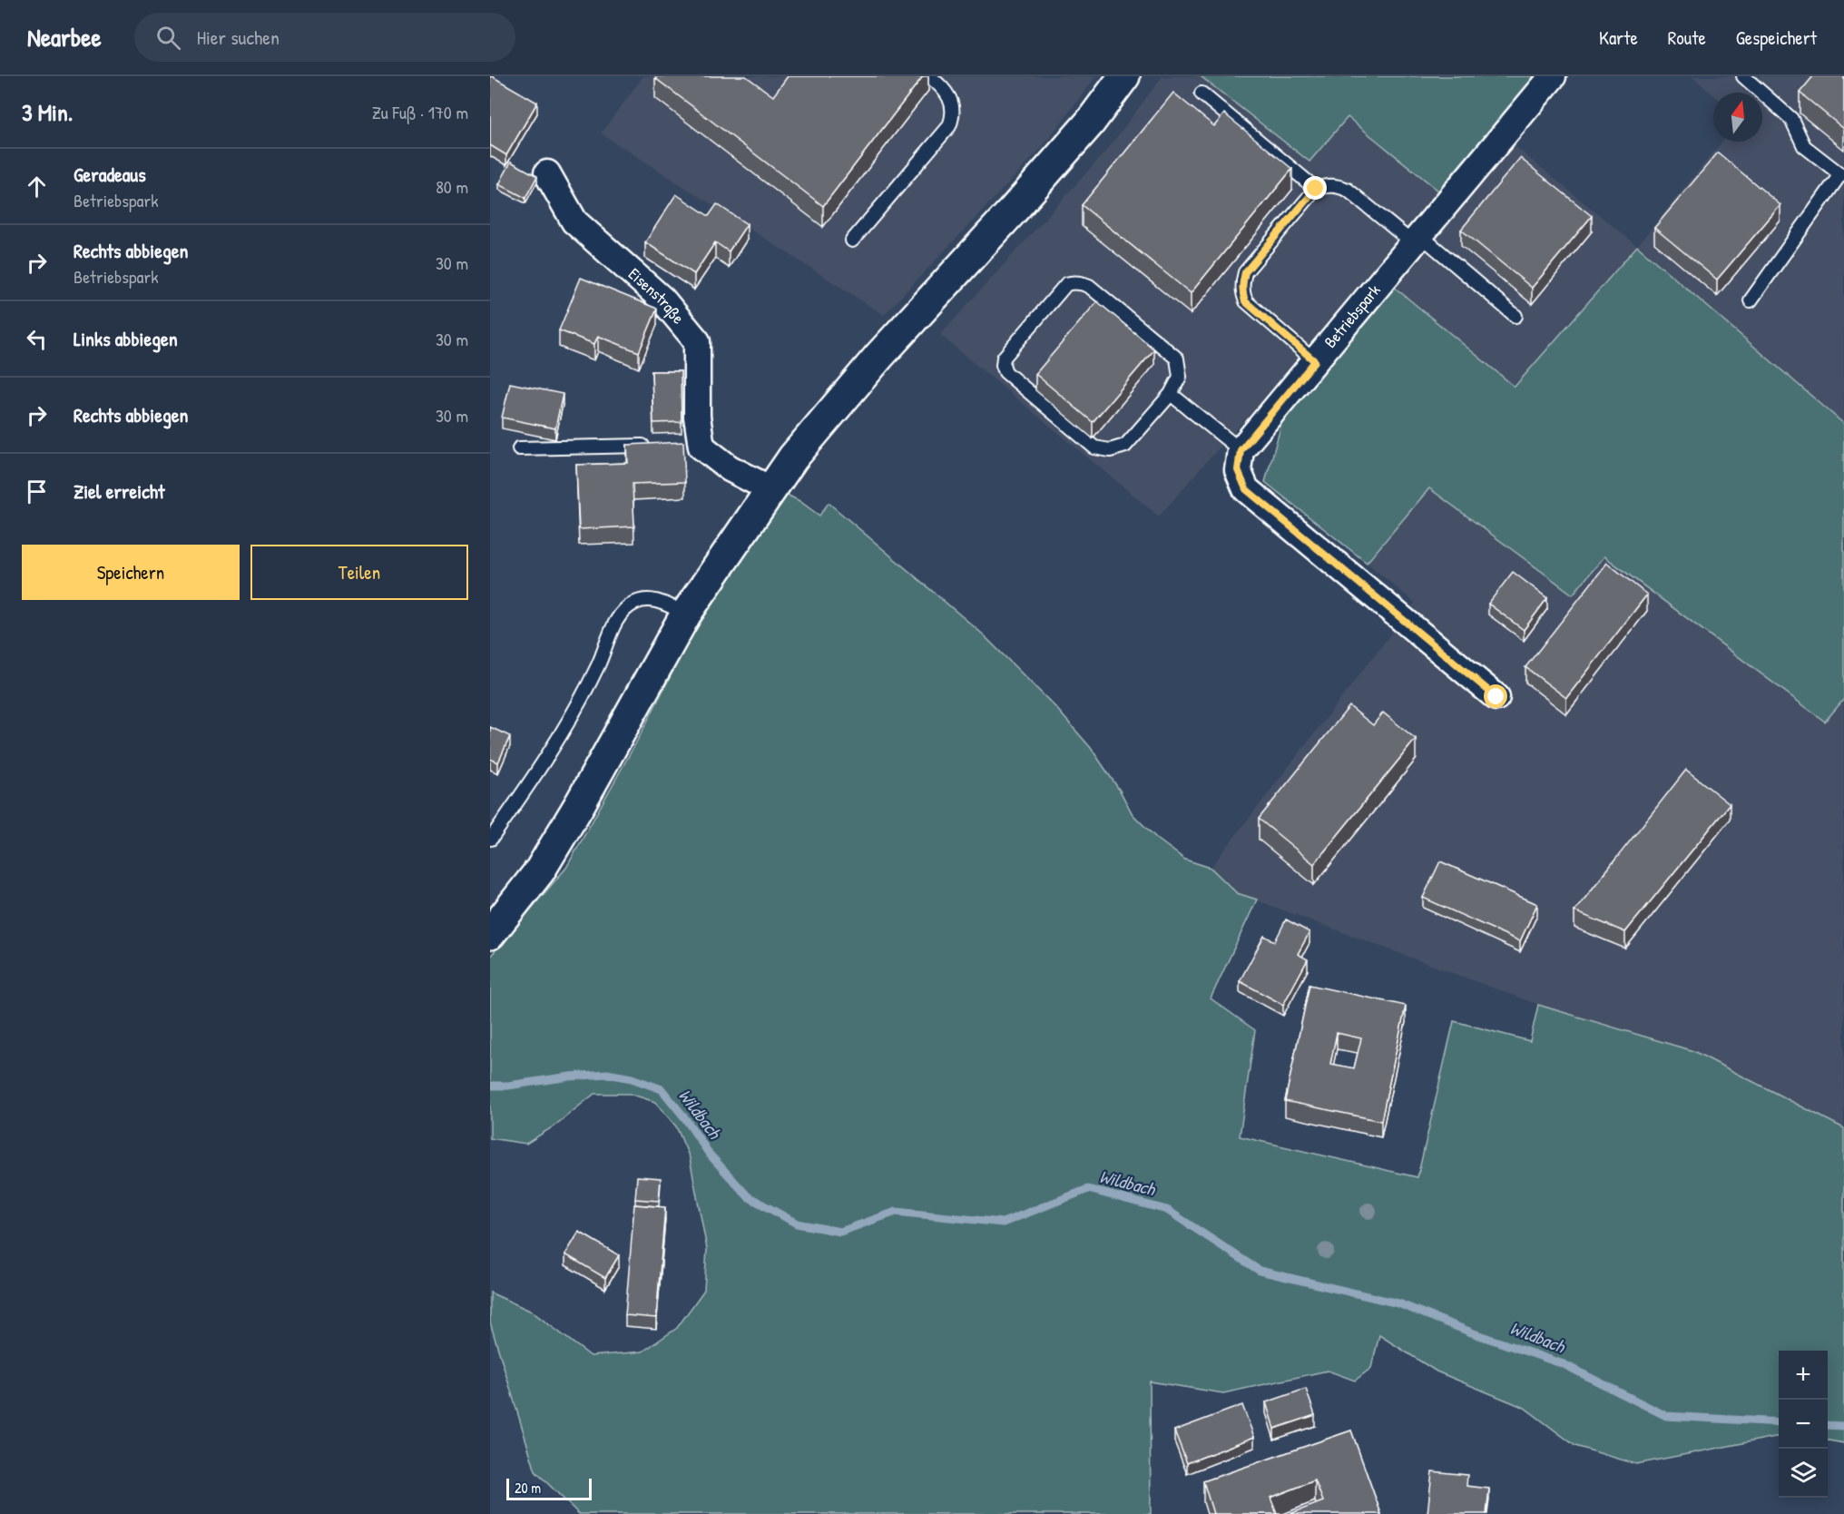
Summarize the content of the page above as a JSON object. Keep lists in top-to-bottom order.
{
  "streets": {
    "street": ["Eisenstraße", "Betriebspark"]
  },
  "water": ["Wildbach"],
  "scale_bar": "20 m",
  "north": "top",
  "page": {
    "header": "Nearbee",
    "search": "Hier suchen",
    "nav": ["Karte", "Route", "Gespeichert"],
    "heading": ["3 Min.", "Zu Fuß · 170 m"],
    "list": [
      ["Geradeaus", "Betriebspark", "80 m"],
      ["Rechts abbiegen", "Betriebspark", "30 m"],
      ["Links abbiegen", "30 m"],
      ["Rechts abbiegen", "30 m"],
      "Ziel erreicht"
    ],
    "buttons": ["Speichern", "Teilen"],
    "map_buttons": ["+", "−"],
    "scale": "20 m"
  }
}
